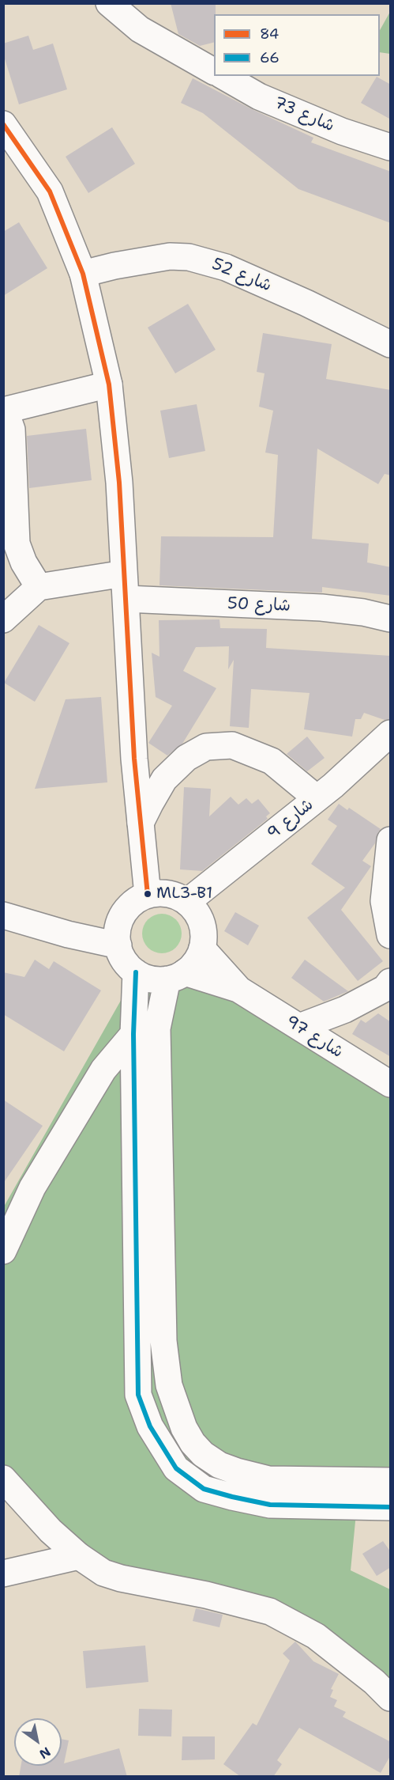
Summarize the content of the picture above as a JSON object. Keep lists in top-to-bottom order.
{
  "streets": {
    "main road": [
      "شارع 73",
      "شارع 52",
      "شارع 50",
      "شارع 9",
      "شارع 97"
    ]
  },
  "crossings": [
    ["شارع 9", "شارع 97"]
  ],
  "places": ["ML3-B1"],
  "lines": ["transit line 84", "transit line 66"],
  "legend": ["84", "66"],
  "north": "bottom right"
}
